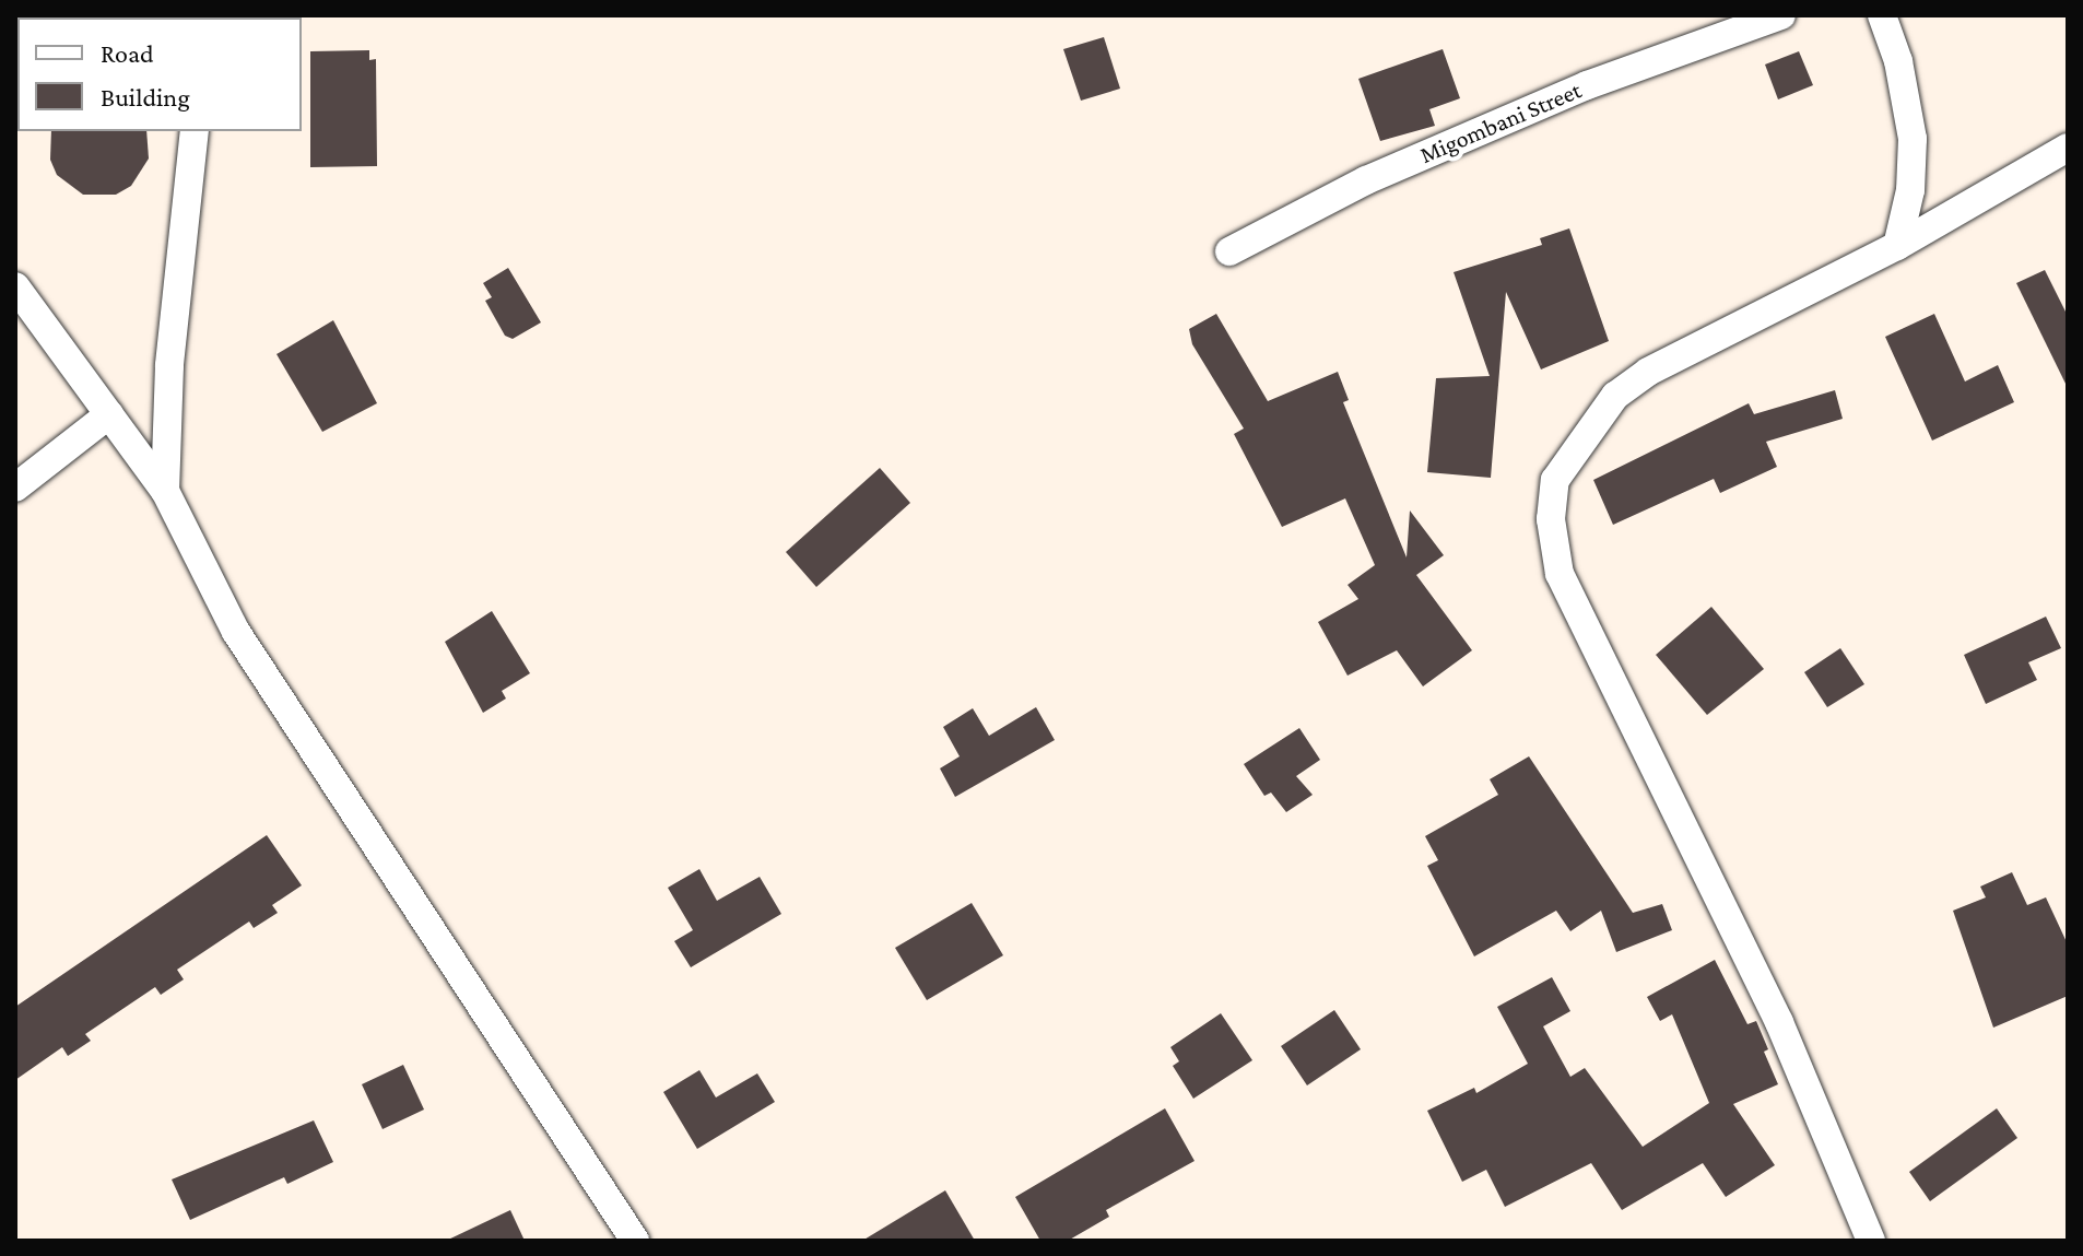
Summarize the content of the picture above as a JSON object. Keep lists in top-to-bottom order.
{
  "streets": {
    "street": ["Migombani Street"]
  },
  "legend": ["Road", "Building"]
}
